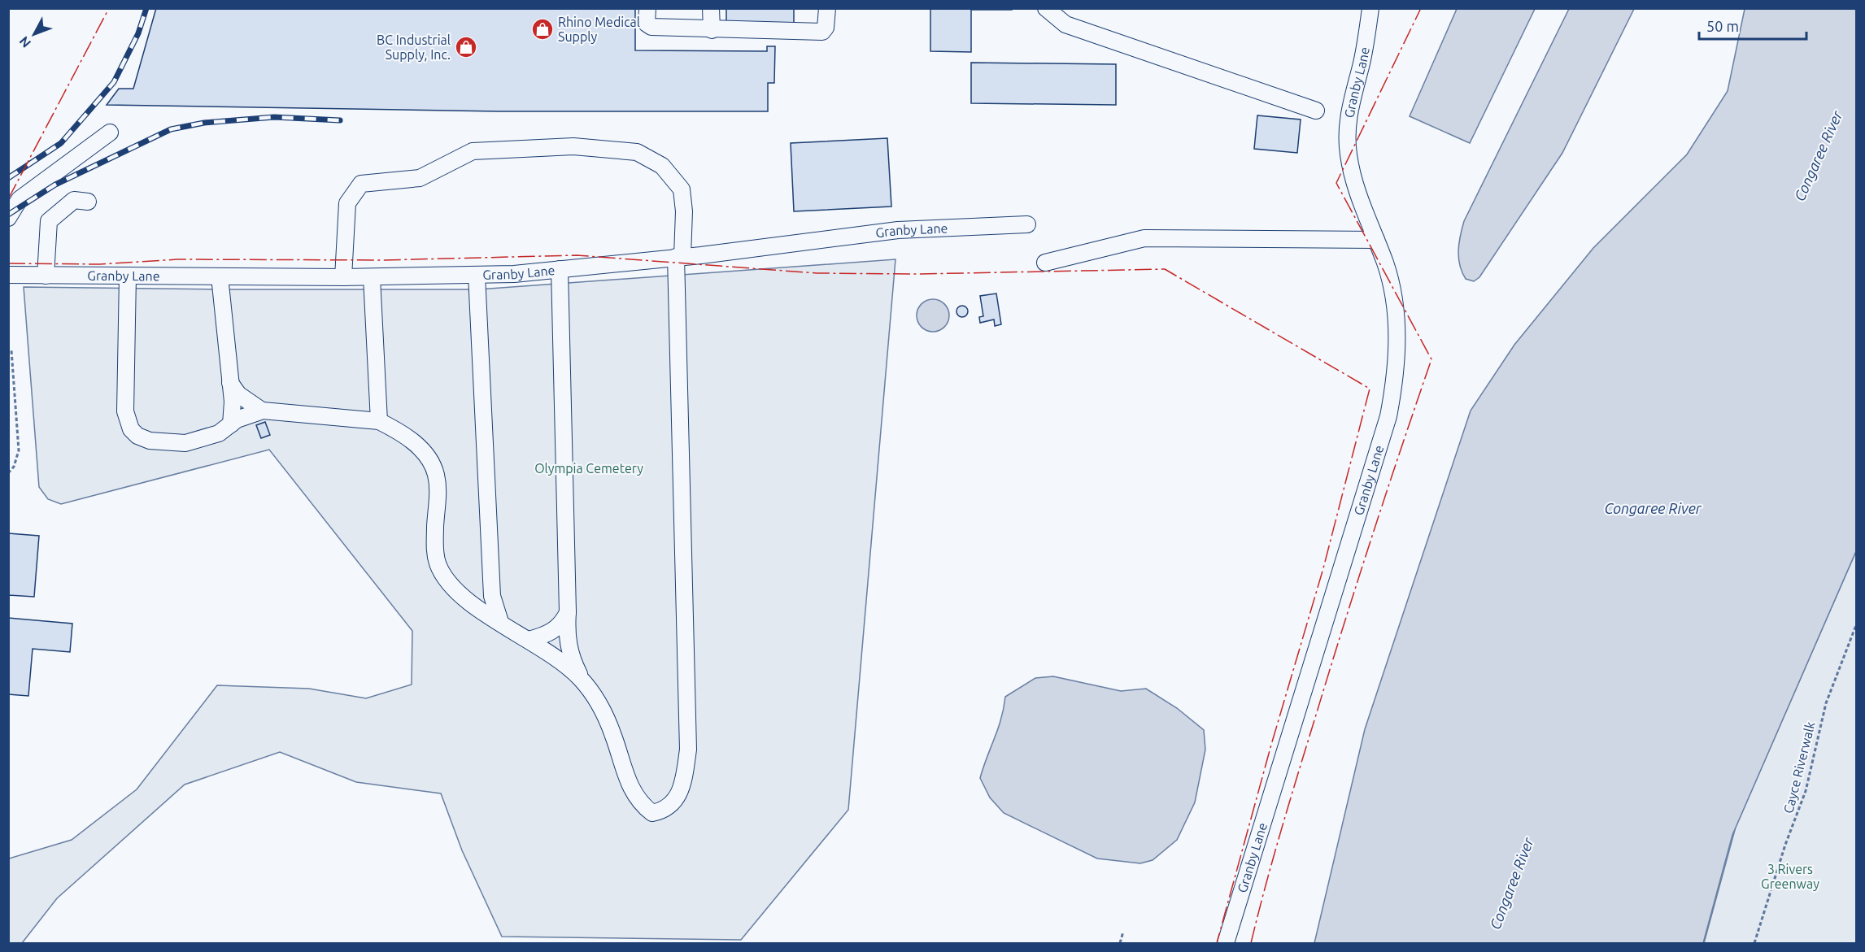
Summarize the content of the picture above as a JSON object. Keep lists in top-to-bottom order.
{
  "streets": {
    "street": ["Granby Lane"],
    "path": ["Cayce Riverwalk"]
  },
  "water": ["Congaree River"],
  "parks": ["Olympia Cemetery", "3 Rivers Greenway"],
  "places": {
    "shop": ["Rhino Medical Supply", "BC Industrial Supply, Inc."]
  },
  "scale_bar": "50 m",
  "north": "bottom left"
}
